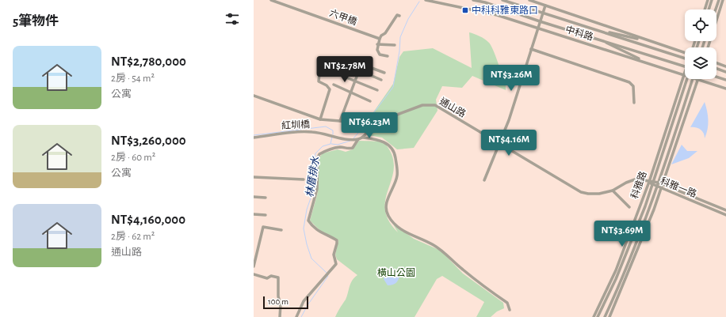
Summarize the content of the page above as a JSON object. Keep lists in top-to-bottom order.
{
  "streets": {
    "street": [
      "六甲橋",
      "中科路",
      "通山路",
      "紅圳橋",
      "科雅路",
      "科雅一路"
    ]
  },
  "crossings": [
    ["中科路", "科雅路"],
    ["通山路", "科雅路"],
    ["通山路", "科雅一路"],
    ["科雅路", "科雅一路"]
  ],
  "water": ["林厝排水"],
  "parks": ["橫山公園"],
  "places": {
    "transit": ["中科科雅東路口"]
  },
  "scale_bar": "100 m",
  "page": {
    "heading": "5筆物件",
    "list": [
      {
        "name": "NT$2,780,000",
        "note": "2房 · 54 m² · 公寓"
      },
      {
        "name": "NT$3,260,000",
        "note": "2房 · 60 m² · 公寓"
      },
      {
        "name": "NT$4,160,000",
        "note": "2房 · 62 m² · 通山路"
      }
    ],
    "price": [
      "NT$2.78M",
      "NT$3.26M",
      "NT$6.23M",
      "NT$4.16M",
      "NT$3.69M"
    ],
    "scale": "100 m"
  }
}
